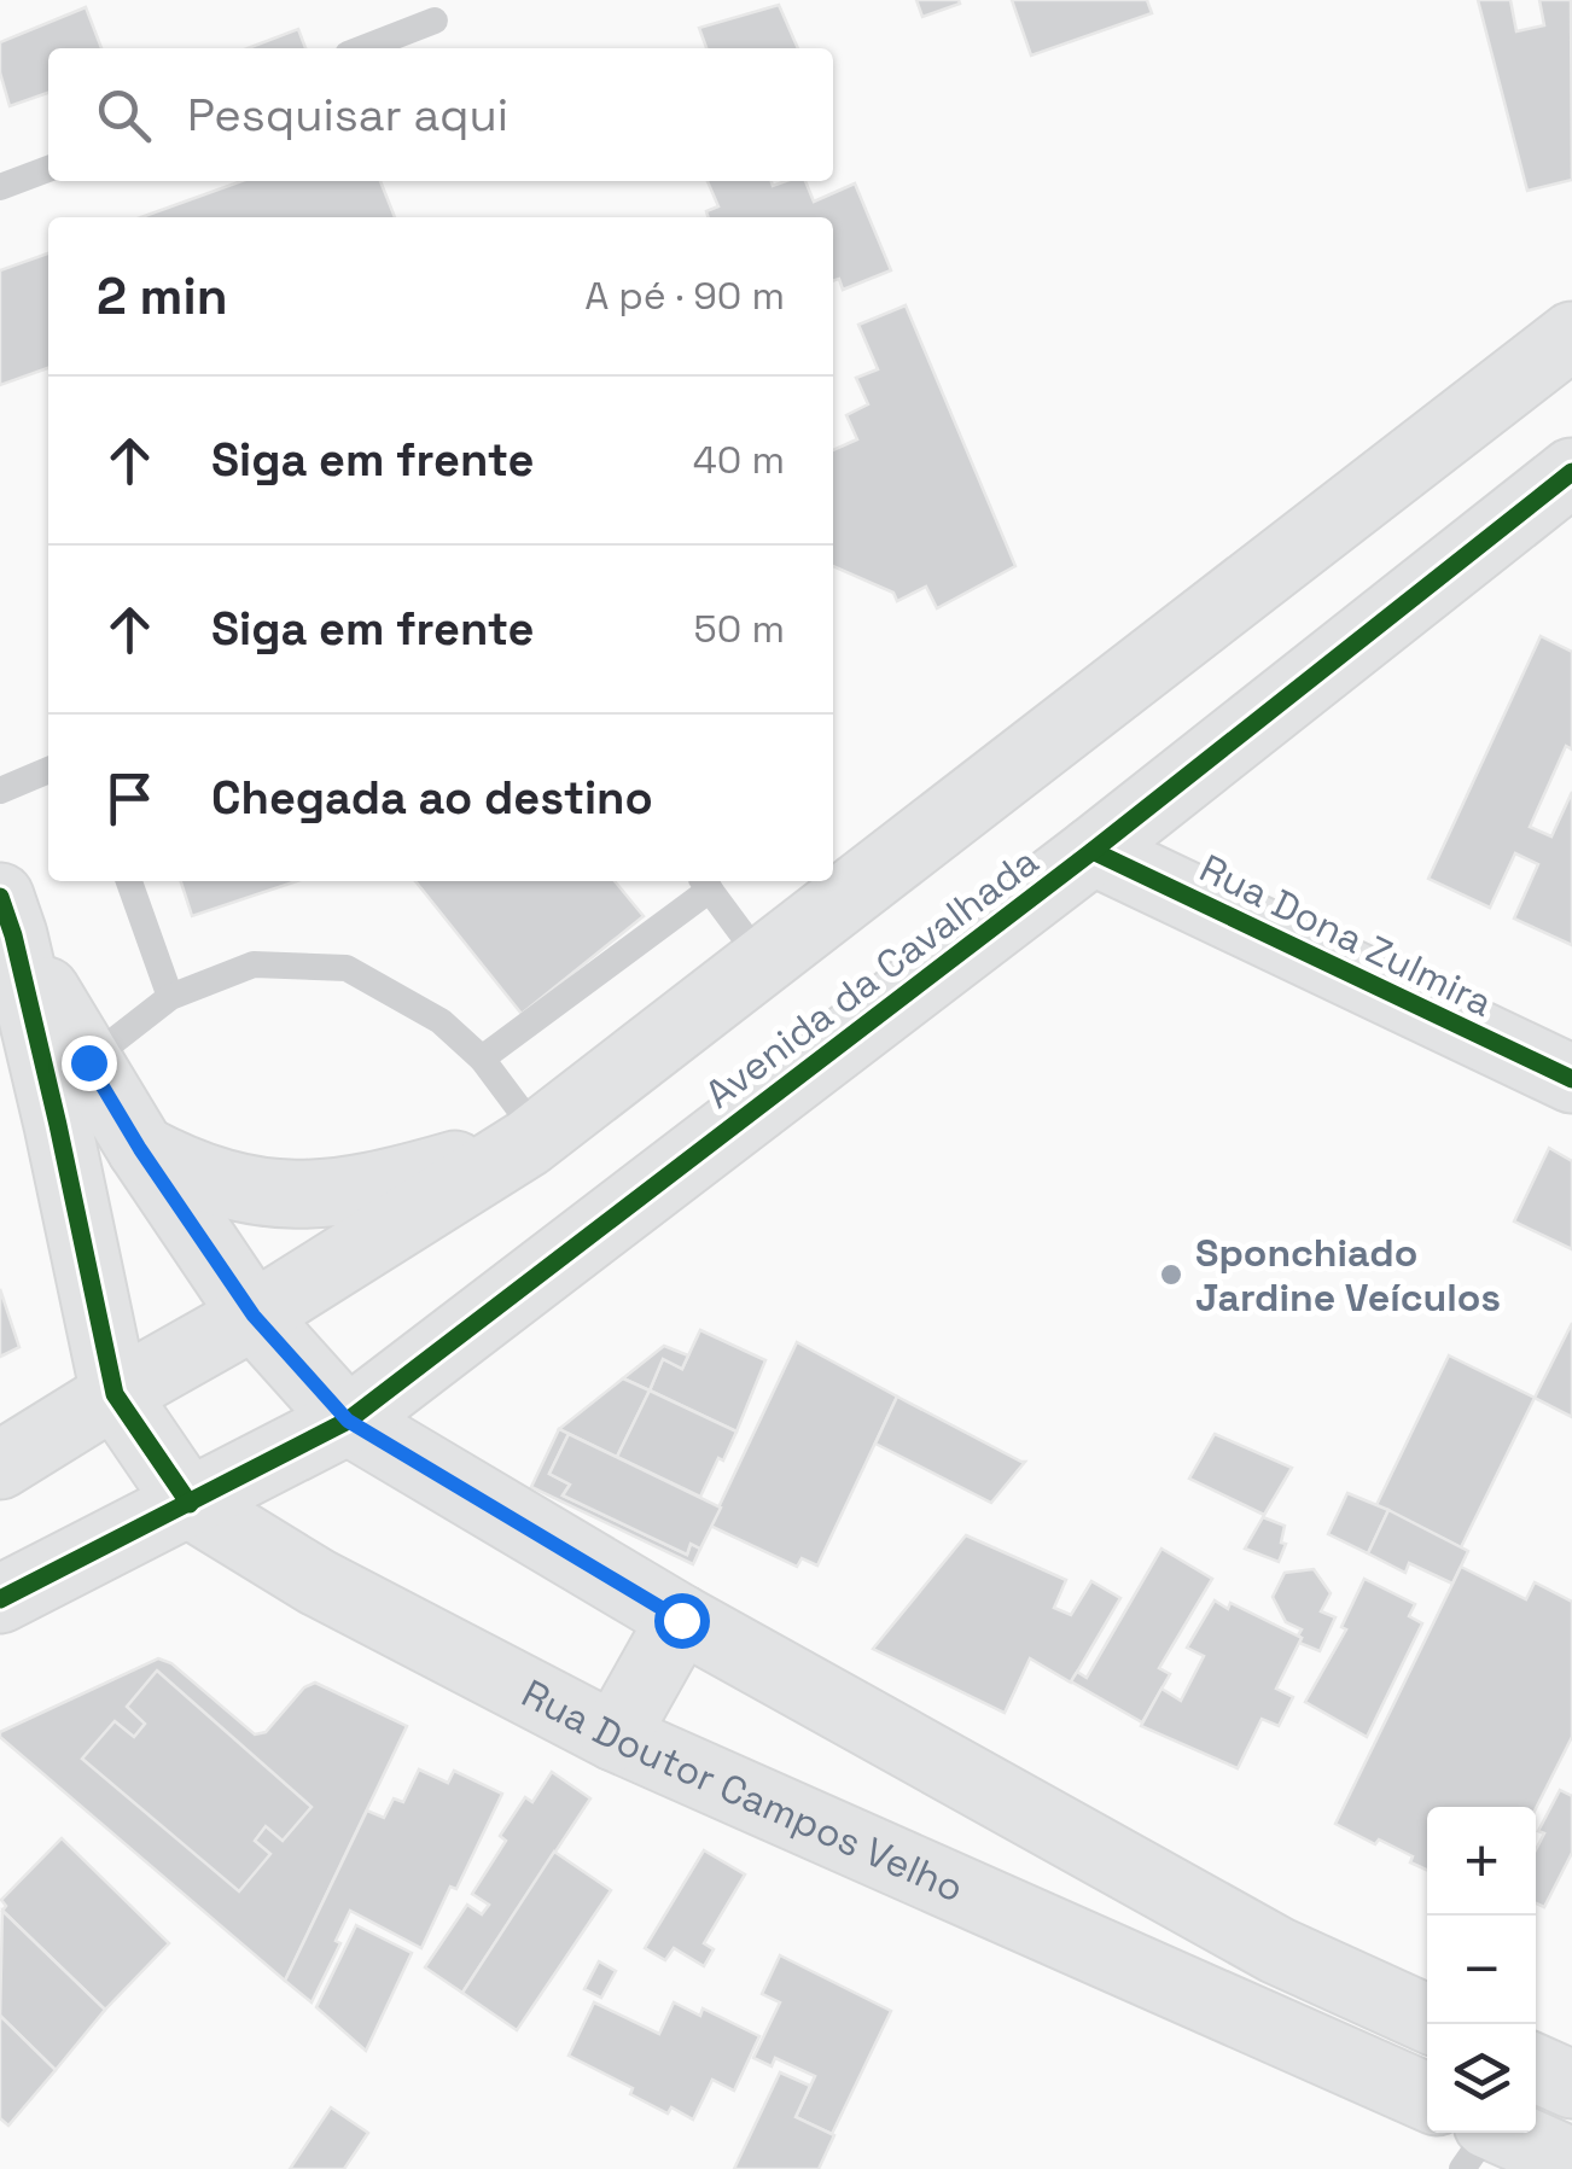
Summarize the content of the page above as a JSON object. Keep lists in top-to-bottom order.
{
  "streets": {
    "main road": ["Rua Dona Zulmira", "Avenida da Cavalhada", "Rua Doutor Campos Velho"]
  },
  "crossings": [
    ["Rua Dona Zulmira", "Avenida da Cavalhada"],
    ["Avenida da Cavalhada", "Rua Doutor Campos Velho"]
  ],
  "places": ["Sponchiado Jardine Veículos"],
  "page": {
    "search": "Pesquisar aqui",
    "heading": ["2 min", "A pé · 90 m"],
    "list": [
      ["Siga em frente", "40 m"],
      ["Siga em frente", "50 m"],
      "Chegada ao destino"
    ],
    "map_buttons": ["+", "−"]
  }
}
